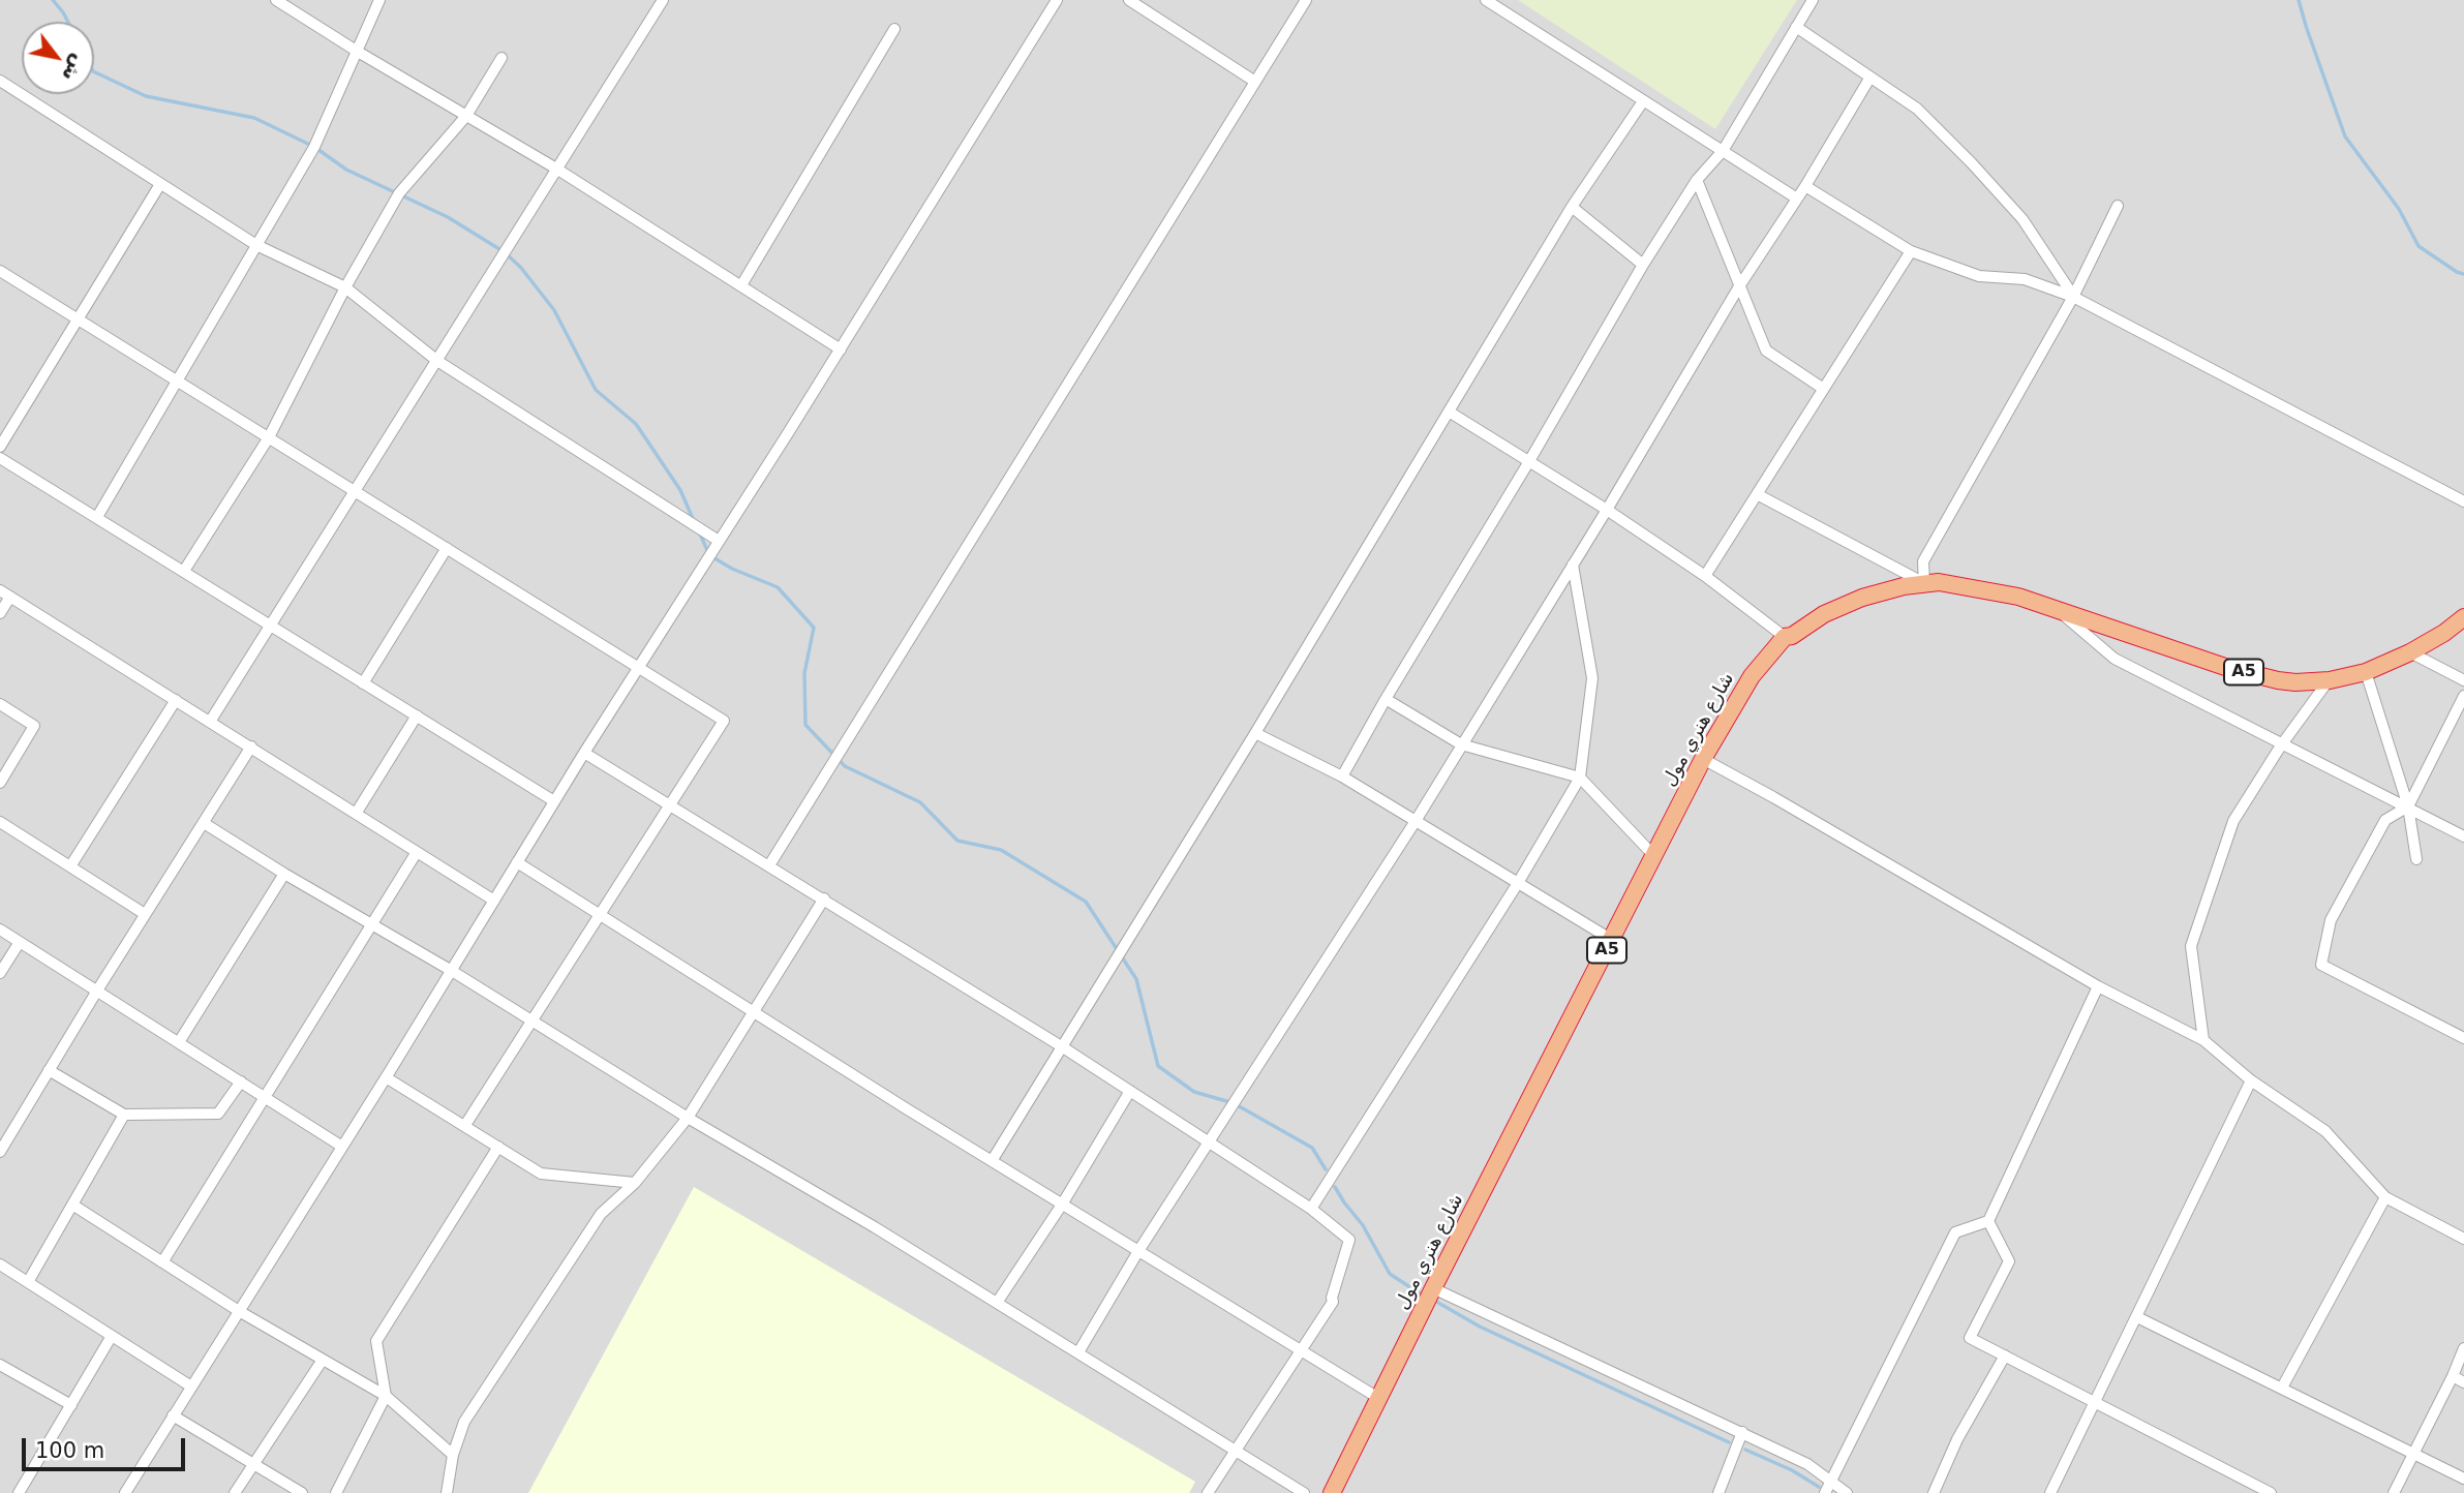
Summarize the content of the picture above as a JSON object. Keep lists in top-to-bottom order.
{
  "streets": {
    "highway": ["A5", "شارع هنري مول"]
  },
  "scale_bar": "100 m",
  "north": "bottom right"
}
